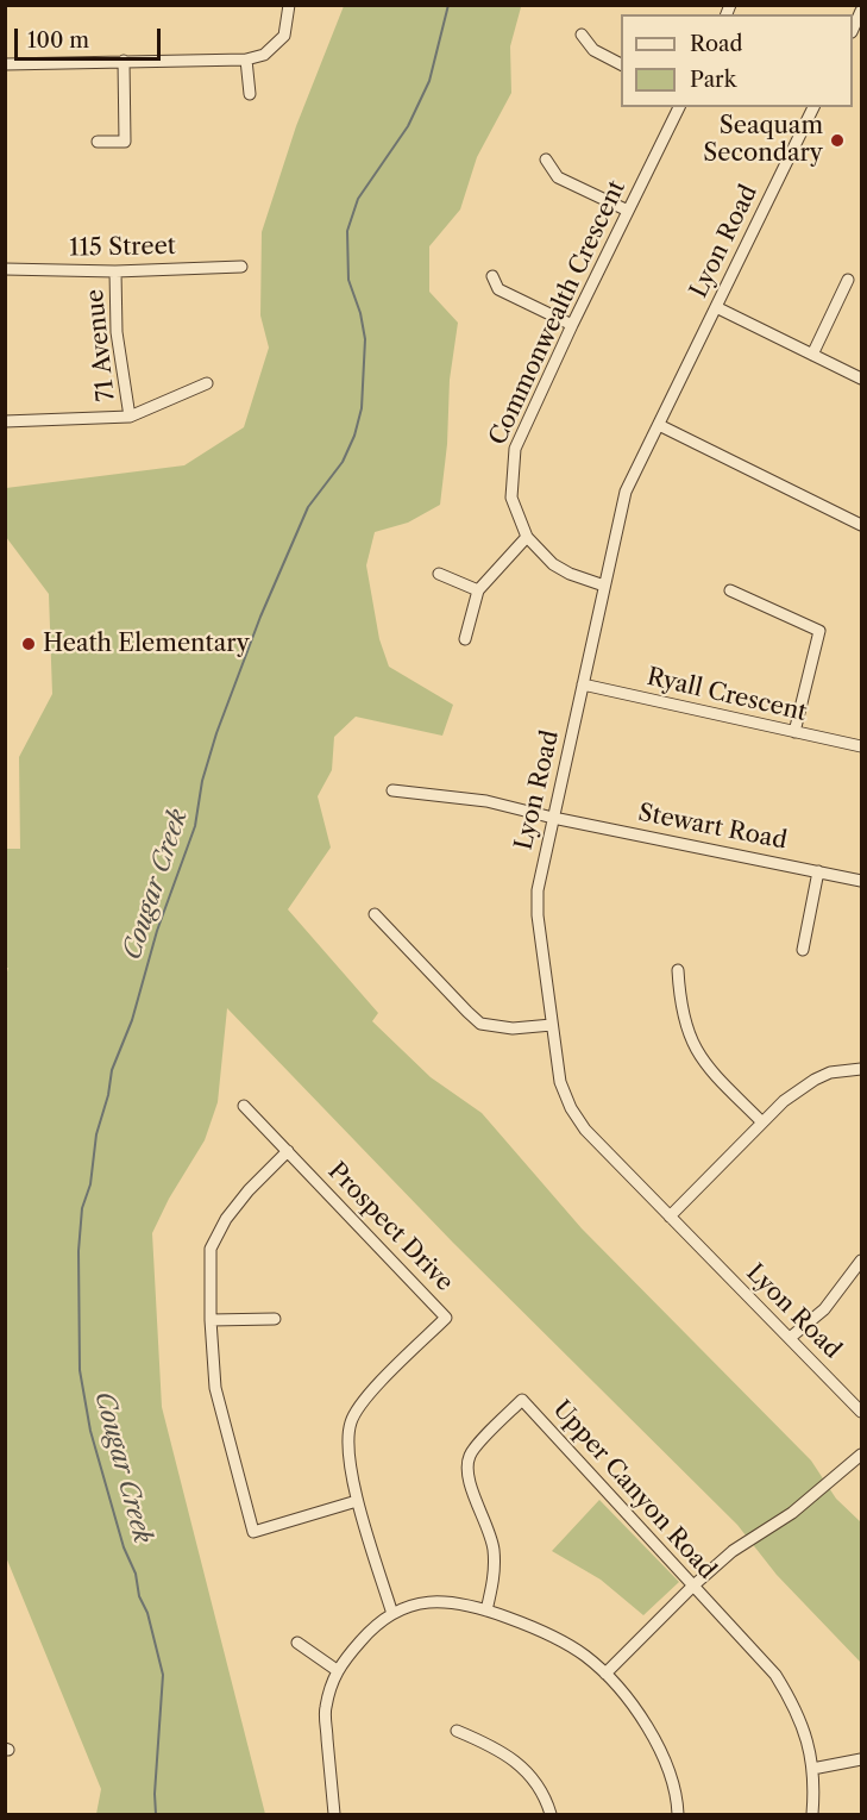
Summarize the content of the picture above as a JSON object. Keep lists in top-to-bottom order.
{
  "streets": {
    "street": [
      "Lyon Road",
      "115 Street",
      "Commonwealth Crescent",
      "71 Avenue",
      "Ryall Crescent",
      "Stewart Road",
      "Prospect Drive",
      "Upper Canyon Road"
    ]
  },
  "crossings": [
    ["Lyon Road", "Commonwealth Crescent"],
    ["Lyon Road", "Ryall Crescent"],
    ["Lyon Road", "Stewart Road"],
    ["115 Street", "71 Avenue"]
  ],
  "water": ["Cougar Creek"],
  "places": ["Seaquam Secondary", "Heath Elementary"],
  "legend": ["Road", "Park"],
  "scale_bar": "100 m"
}
